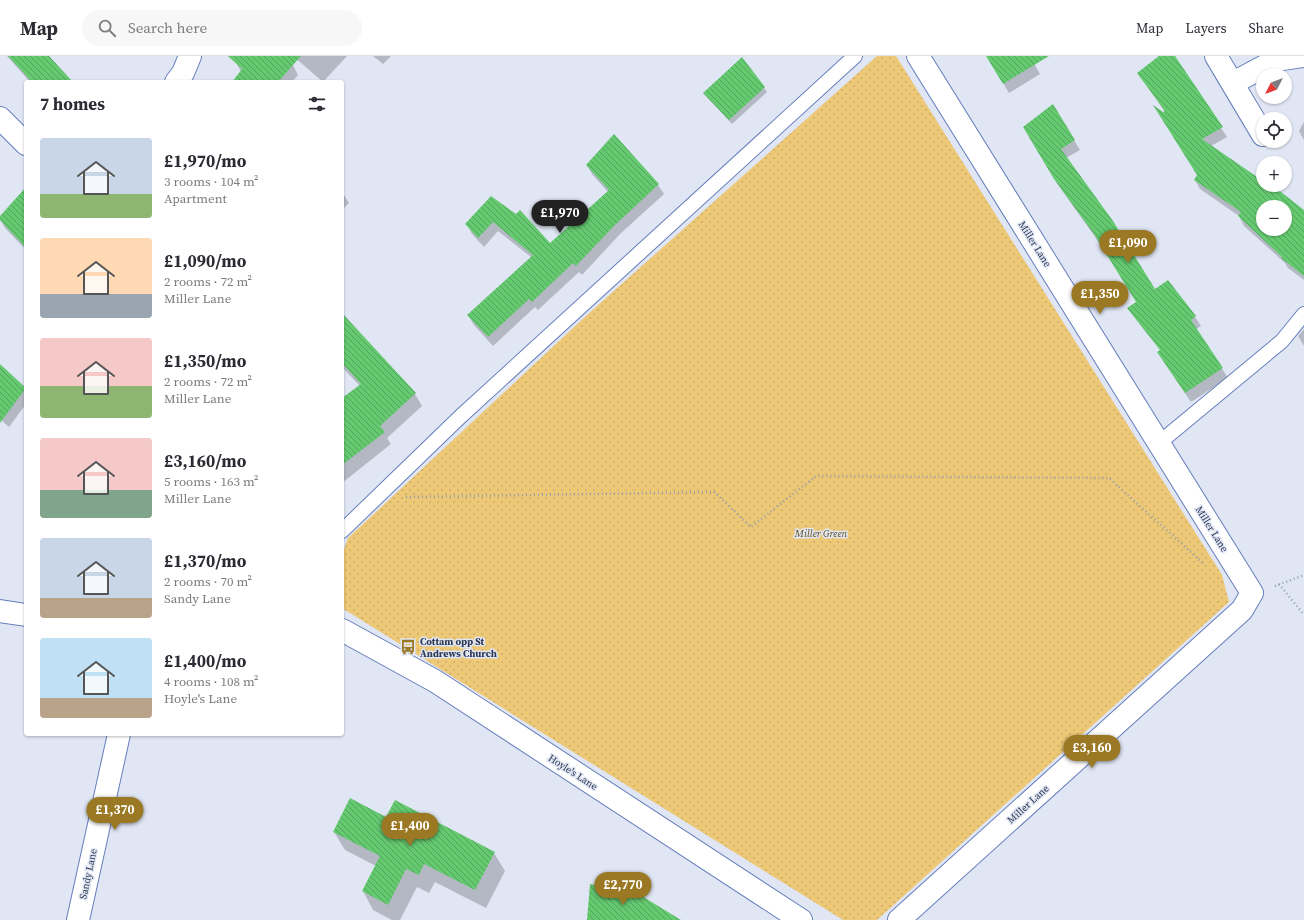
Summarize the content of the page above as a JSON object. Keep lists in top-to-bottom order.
{
  "streets": {
    "street": ["Miller Lane", "Hoyle's Lane", "Sandy Lane"]
  },
  "parks": ["Miller Green"],
  "places": {
    "bus stop": ["Cottam opp St Andrews Church"]
  },
  "north": "bottom left",
  "page": {
    "header": "Map",
    "search": "Search here",
    "nav": ["Map", "Layers", "Share"],
    "map_buttons": ["+", "−"],
    "heading": "7 homes",
    "list": [
      {
        "name": "£1,970/mo",
        "note": "3 rooms · 104 m² · Apartment"
      },
      {
        "name": "£1,090/mo",
        "note": "2 rooms · 72 m² · Miller Lane"
      },
      {
        "name": "£1,350/mo",
        "note": "2 rooms · 72 m² · Miller Lane"
      },
      {
        "name": "£3,160/mo",
        "note": "5 rooms · 163 m² · Miller Lane"
      },
      {
        "name": "£1,370/mo",
        "note": "2 rooms · 70 m² · Sandy Lane"
      },
      {
        "name": "£1,400/mo",
        "note": "4 rooms · 108 m² · Hoyle's Lane"
      }
    ],
    "price": [
      "£1,970",
      "£1,090",
      "£1,350",
      "£3,160",
      "£1,370",
      "£1,400",
      "£2,770"
    ]
  }
}
